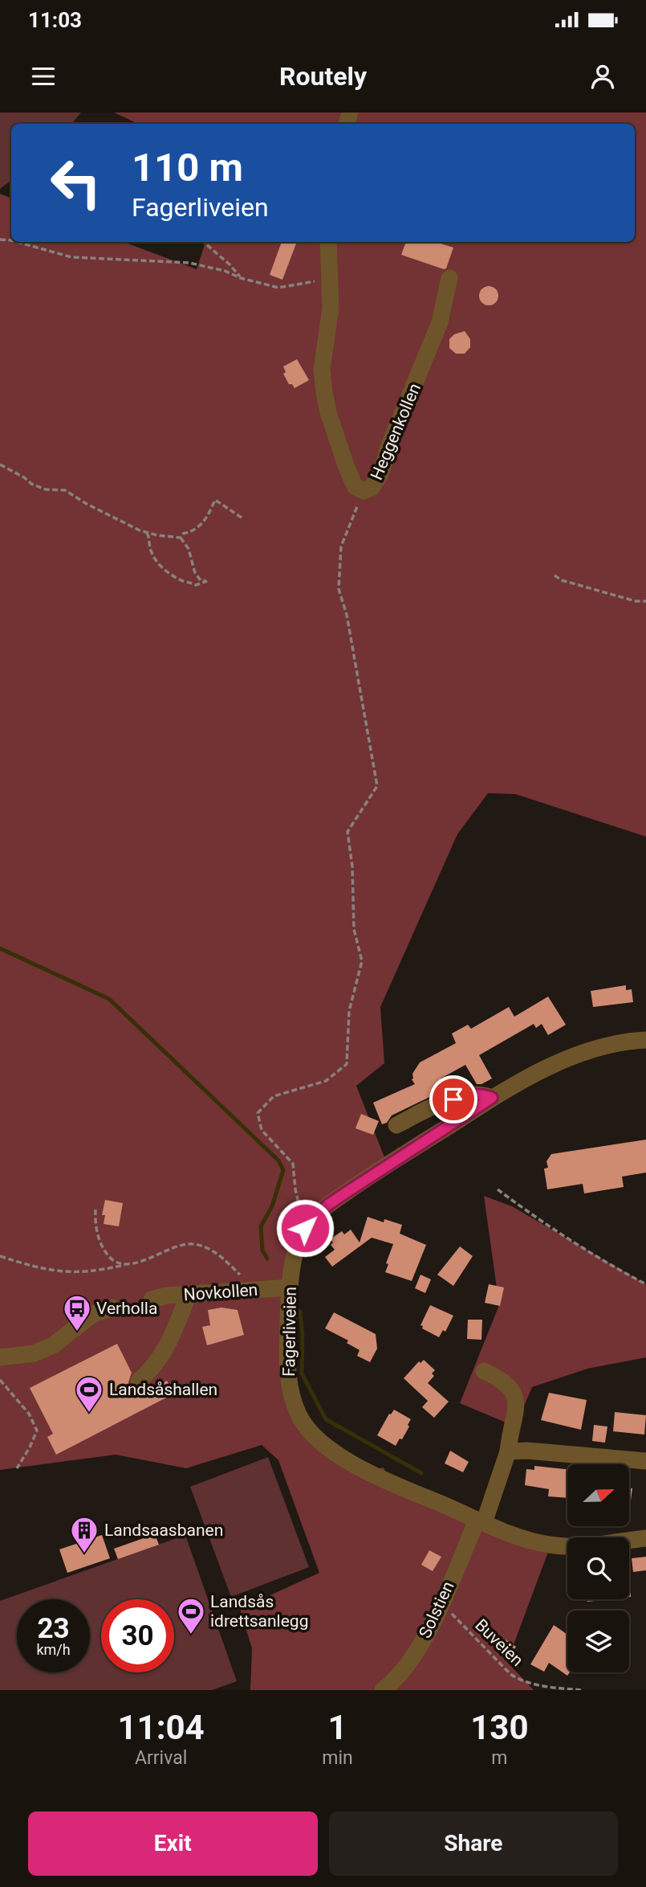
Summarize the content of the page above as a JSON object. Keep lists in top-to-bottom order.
{
  "streets": {
    "street": [
      "Heggenkollen",
      "Novkollen",
      "Fagerliveien",
      "Solstien"
    ],
    "path": ["Buveien"]
  },
  "crossings": [
    ["Novkollen", "Fagerliveien"],
    ["Fagerliveien", "Solstien"],
    ["Solstien", "Buveien"]
  ],
  "places": {
    "bus stop": ["Verholla"],
    "sports": ["Landsåshallen", "Landsås idrettsanlegg"],
    "building": ["Landsaasbanen"]
  },
  "north": "right",
  "page": {
    "status": "11:03",
    "header": "Routely",
    "turn": ["110 m", "Fagerliveien"],
    "speed": "23 km/h",
    "limit": "30",
    "eta": [
      "11:04",
      "Arrival",
      "1",
      "min",
      "130",
      "m"
    ],
    "buttons": ["Exit", "Share"]
  }
}
